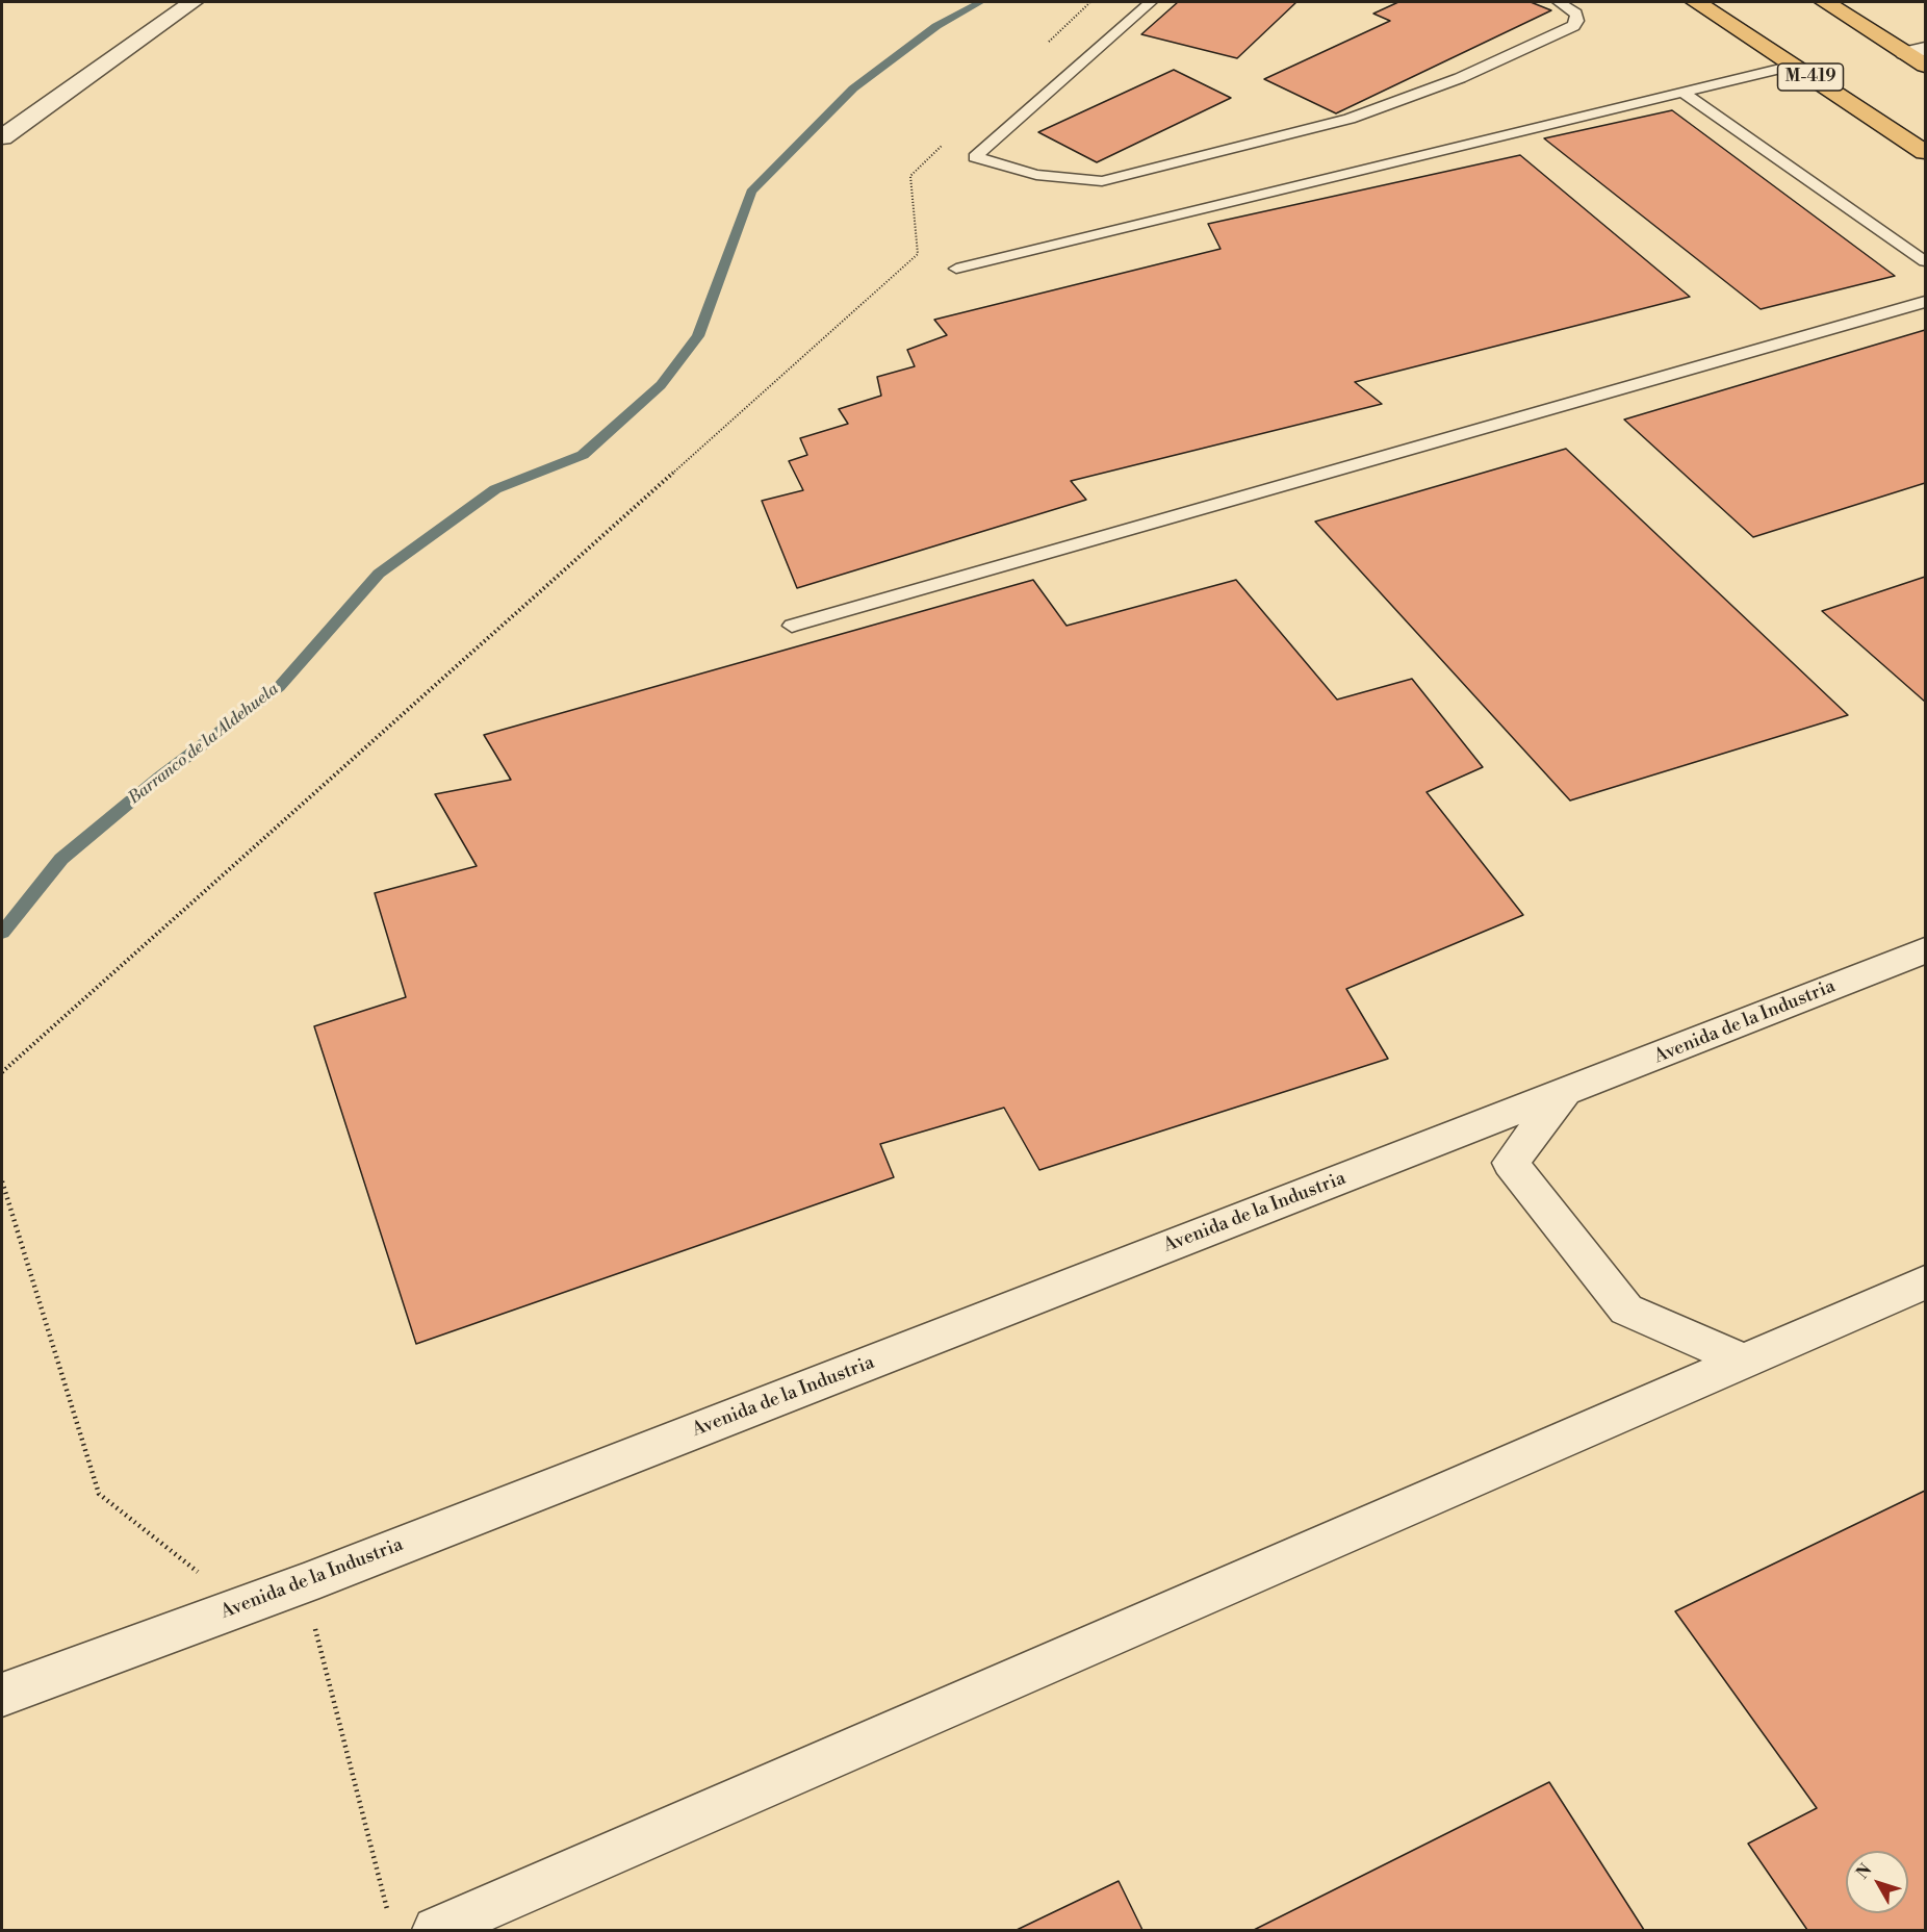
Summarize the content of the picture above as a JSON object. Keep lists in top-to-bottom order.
{
  "streets": {
    "main road": ["M-419"],
    "street": ["Avenida de la Industria"]
  },
  "water": ["Barranco de la Aldehuela"],
  "north": "top left"
}
